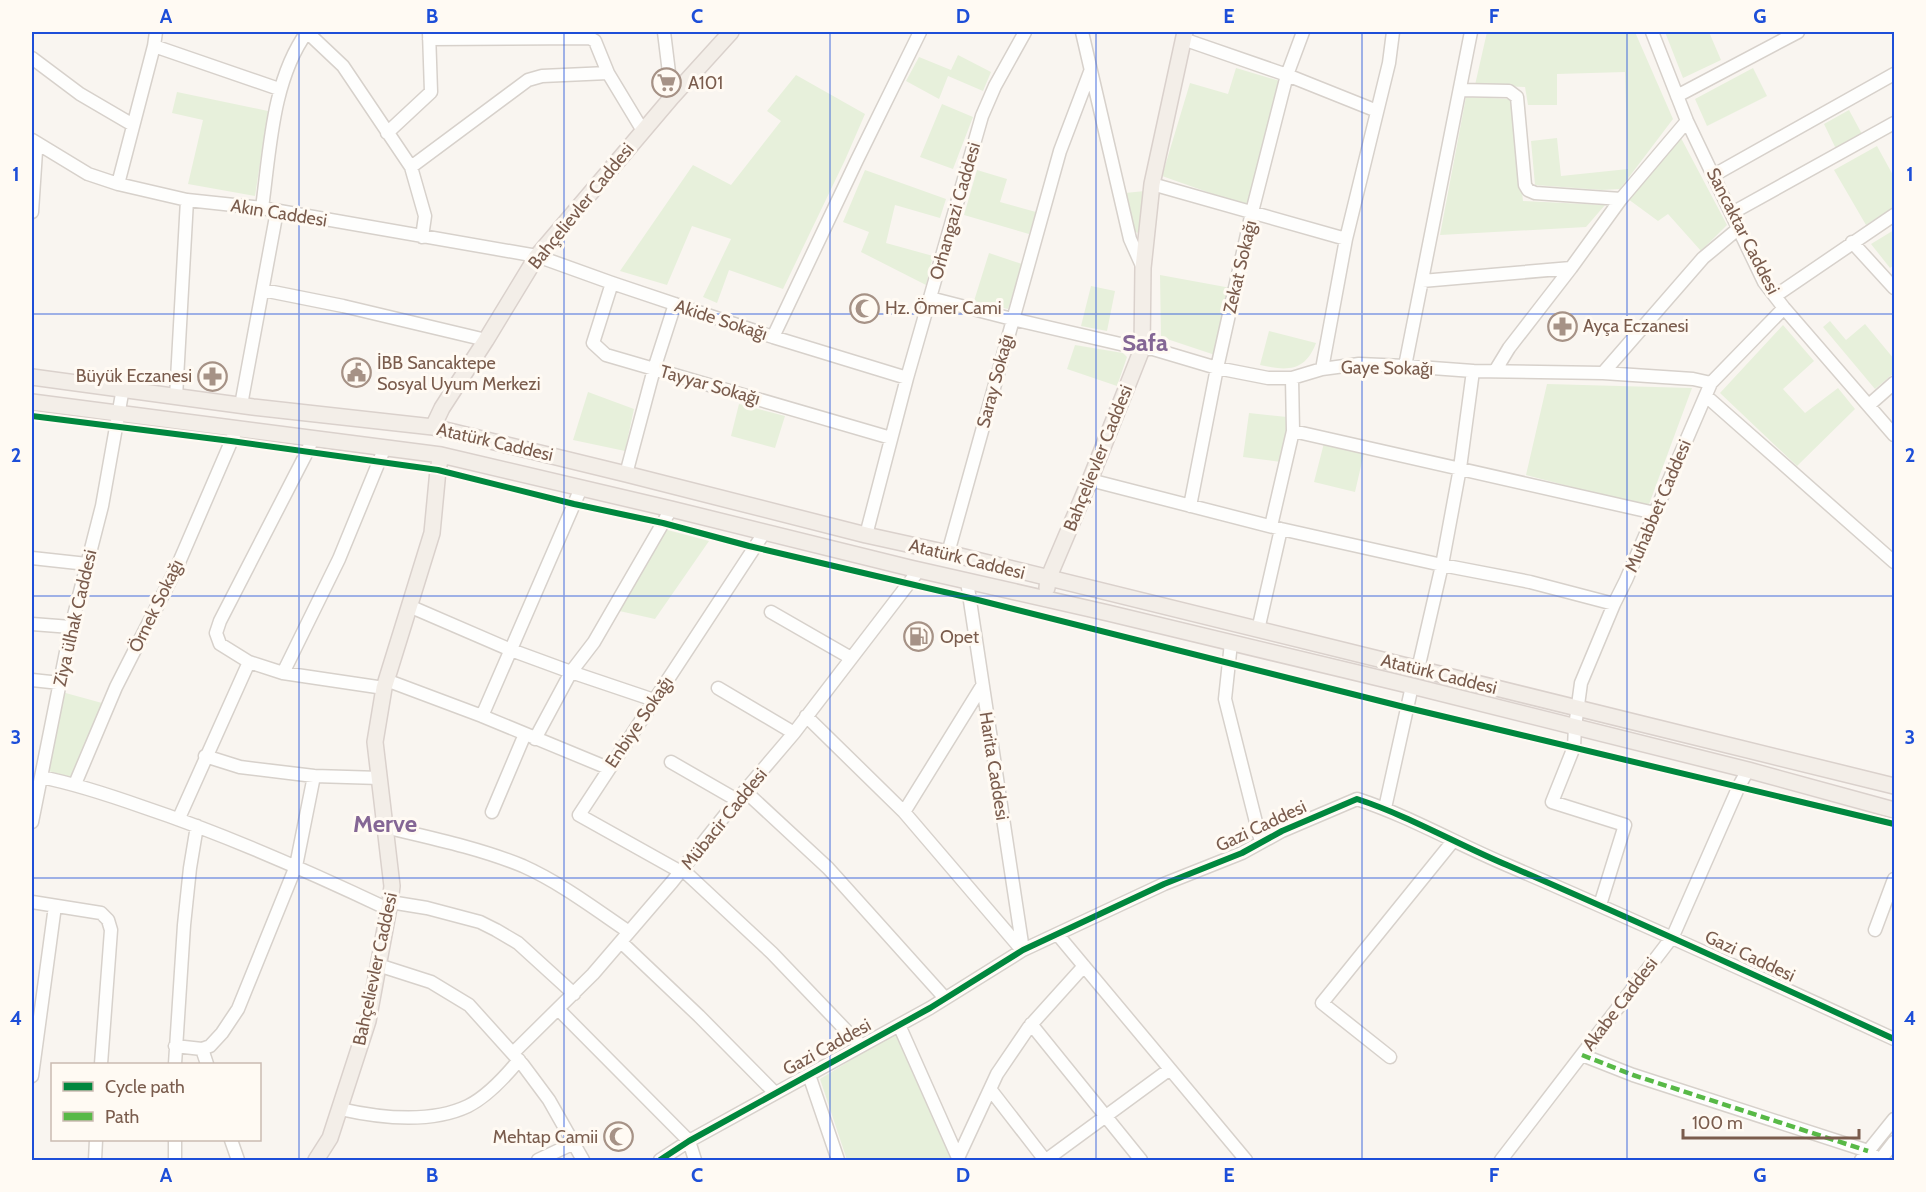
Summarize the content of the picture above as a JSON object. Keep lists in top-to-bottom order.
{
  "streets": {
    "main road": ["Bahçelievler Caddesi", "Atatürk Caddesi"],
    "street": [
      "Orhangazi Caddesi",
      "Akın Caddesi",
      "Sancaktar Caddesi",
      "Zekat Sokağı",
      "Akide Sokağı",
      "Gaye Sokağı",
      "Saray Sokağı",
      "Tayyar Sokağı",
      "Muhabbet Caddesi",
      "Örnek Sokağı",
      "Ziya ülhak Caddesi",
      "Enbiye Sokağı",
      "Harita Caddesi",
      "Mübacir Caddesi",
      "Gazi Caddesi",
      "Akabe Caddesi"
    ]
  },
  "crossings": [
    ["Bahçelievler Caddesi", "Akın Caddesi"],
    ["Bahçelievler Caddesi", "Akide Sokağı"],
    ["Bahçelievler Caddesi", "Gaye Sokağı"],
    ["Bahçelievler Caddesi", "Atatürk Caddesi"],
    ["Bahçelievler Caddesi", "Mübacir Caddesi"],
    ["Orhangazi Caddesi", "Akide Sokağı"],
    ["Orhangazi Caddesi", "Gaye Sokağı"],
    ["Orhangazi Caddesi", "Tayyar Sokağı"],
    ["Orhangazi Caddesi", "Atatürk Caddesi"],
    ["Akın Caddesi", "Akide Sokağı"],
    ["Sancaktar Caddesi", "Muhabbet Caddesi"],
    ["Zekat Sokağı", "Gaye Sokağı"],
    ["Akide Sokağı", "Tayyar Sokağı"],
    ["Gaye Sokağı", "Saray Sokağı"],
    ["Gaye Sokağı", "Muhabbet Caddesi"],
    ["Saray Sokağı", "Atatürk Caddesi"],
    ["Atatürk Caddesi", "Muhabbet Caddesi"],
    ["Atatürk Caddesi", "Örnek Sokağı"],
    ["Atatürk Caddesi", "Ziya ülhak Caddesi"],
    ["Atatürk Caddesi", "Enbiye Sokağı"],
    ["Atatürk Caddesi", "Harita Caddesi"],
    ["Atatürk Caddesi", "Mübacir Caddesi"],
    ["Atatürk Caddesi", "Akabe Caddesi"],
    ["Muhabbet Caddesi", "Gazi Caddesi"],
    ["Enbiye Sokağı", "Mübacir Caddesi"],
    ["Harita Caddesi", "Gazi Caddesi"],
    ["Gazi Caddesi", "Akabe Caddesi"]
  ],
  "districts": ["Safa", "Merve"],
  "places": {
    "supermarket": ["A101"],
    "mosque": ["Hz. Ömer Cami", "Mehtap Camii"],
    "pharmacy": ["Ayça Eczanesi", "Büyük Eczanesi"],
    "public building": ["İBB Sancaktepe Sosyal Uyum Merkezi"],
    "fuel station": ["Opet"]
  },
  "legend": ["Cycle path", "Path"],
  "scale_bar": "100 m",
  "grid": {
    "columns": [
      "A",
      "B",
      "C",
      "D",
      "E",
      "F",
      "G"
    ],
    "rows": [
      "1",
      "2",
      "3",
      "4"
    ]
  }
}
